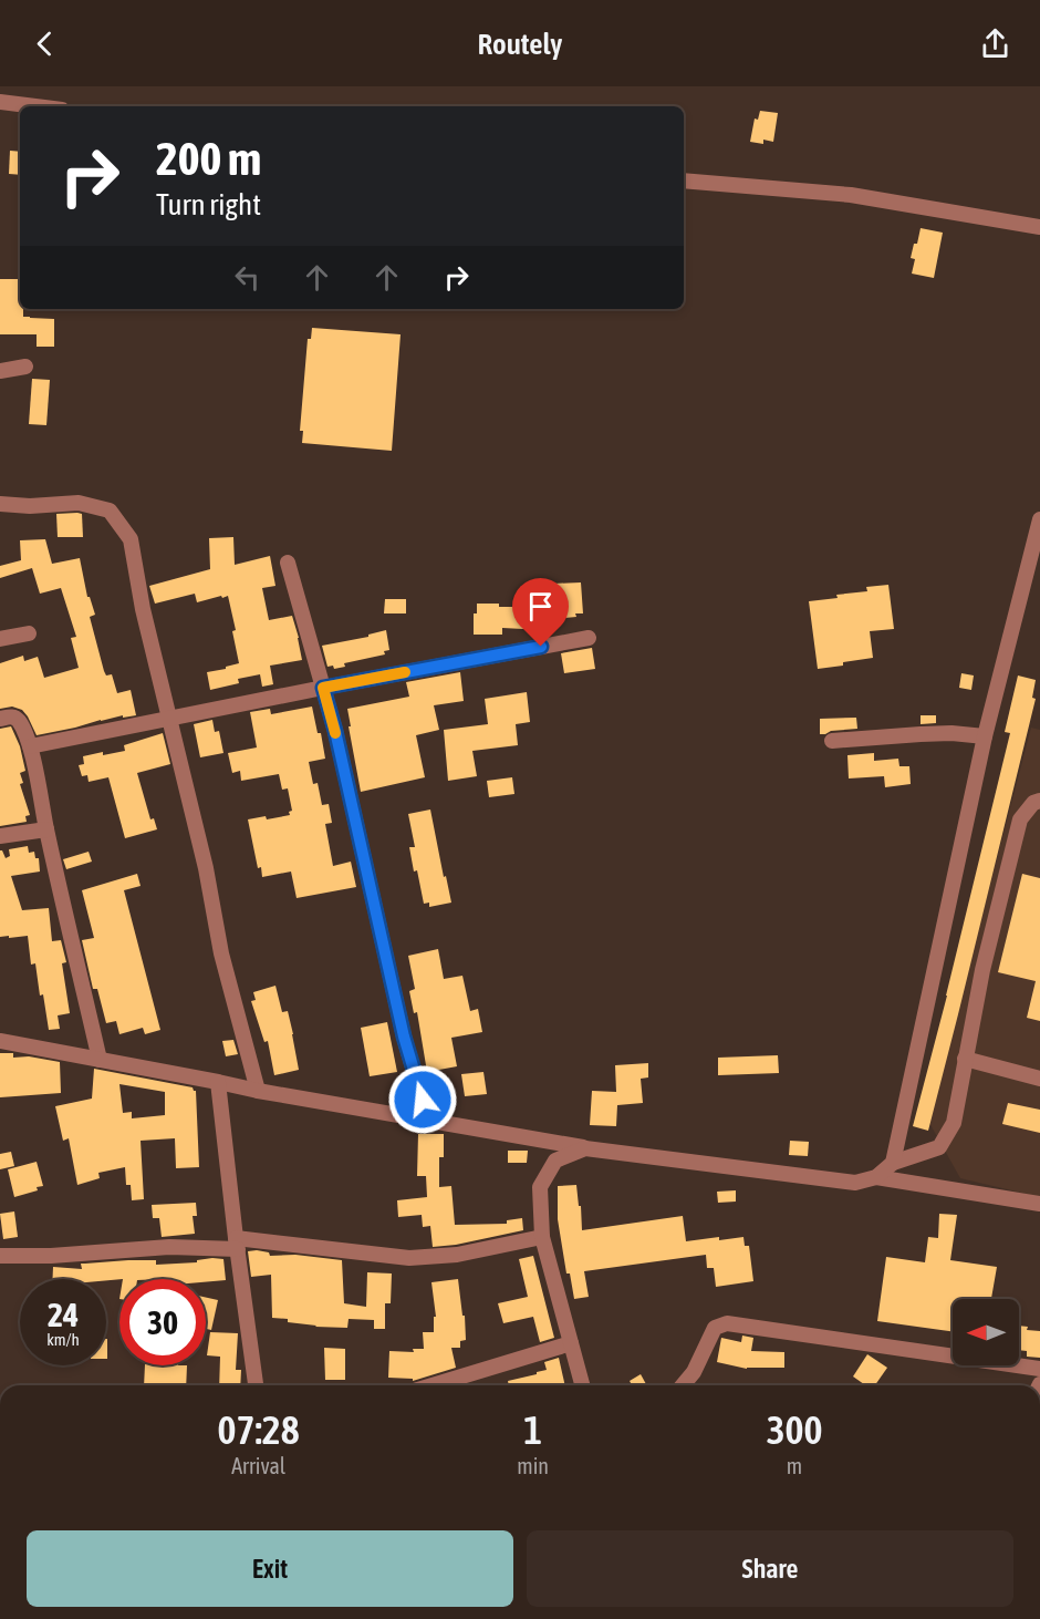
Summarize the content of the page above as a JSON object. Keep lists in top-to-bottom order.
{
  "north": "left",
  "page": {
    "header": "Routely",
    "turn": ["200 m", "Turn right"],
    "speed": "24 km/h",
    "limit": "30",
    "eta": [
      "07:28",
      "Arrival",
      "1",
      "min",
      "300",
      "m"
    ],
    "buttons": ["Exit", "Share"]
  }
}
